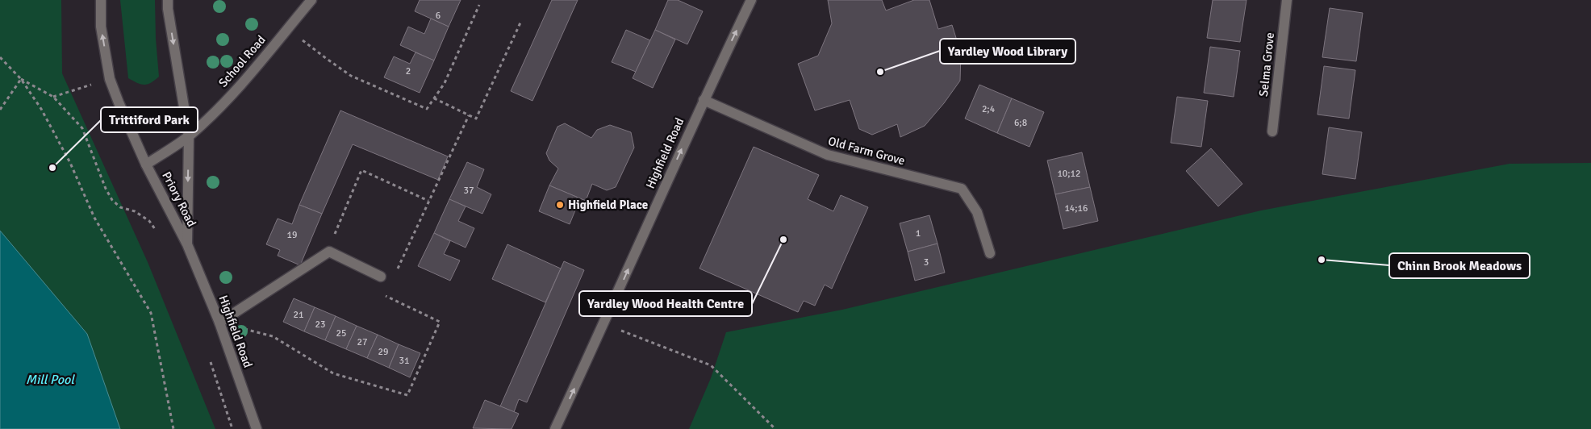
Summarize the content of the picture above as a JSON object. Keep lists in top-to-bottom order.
{
  "streets": {
    "street": [
      "School Road",
      "Selma Grove",
      "Old Farm Grove",
      "Highfield Road",
      "Priory Road"
    ]
  },
  "crossings": [
    ["School Road", "Priory Road"],
    ["Old Farm Grove", "Highfield Road"],
    ["Highfield Road", "Priory Road"]
  ],
  "one_way": ["Highfield Road"],
  "water": ["Mill Pool"],
  "places": [
    "Yardley Wood Library",
    "Trittiford Park",
    "Highfield Place",
    "Yardley Wood Health Centre",
    "Chinn Brook Meadows"
  ],
  "house_numbers": [
    "6",
    "2",
    "2;4",
    "6;8",
    "10;12",
    "37",
    "14;16",
    "1",
    "19",
    "3",
    "21",
    "23",
    "25",
    "27",
    "29",
    "31"
  ]
}
